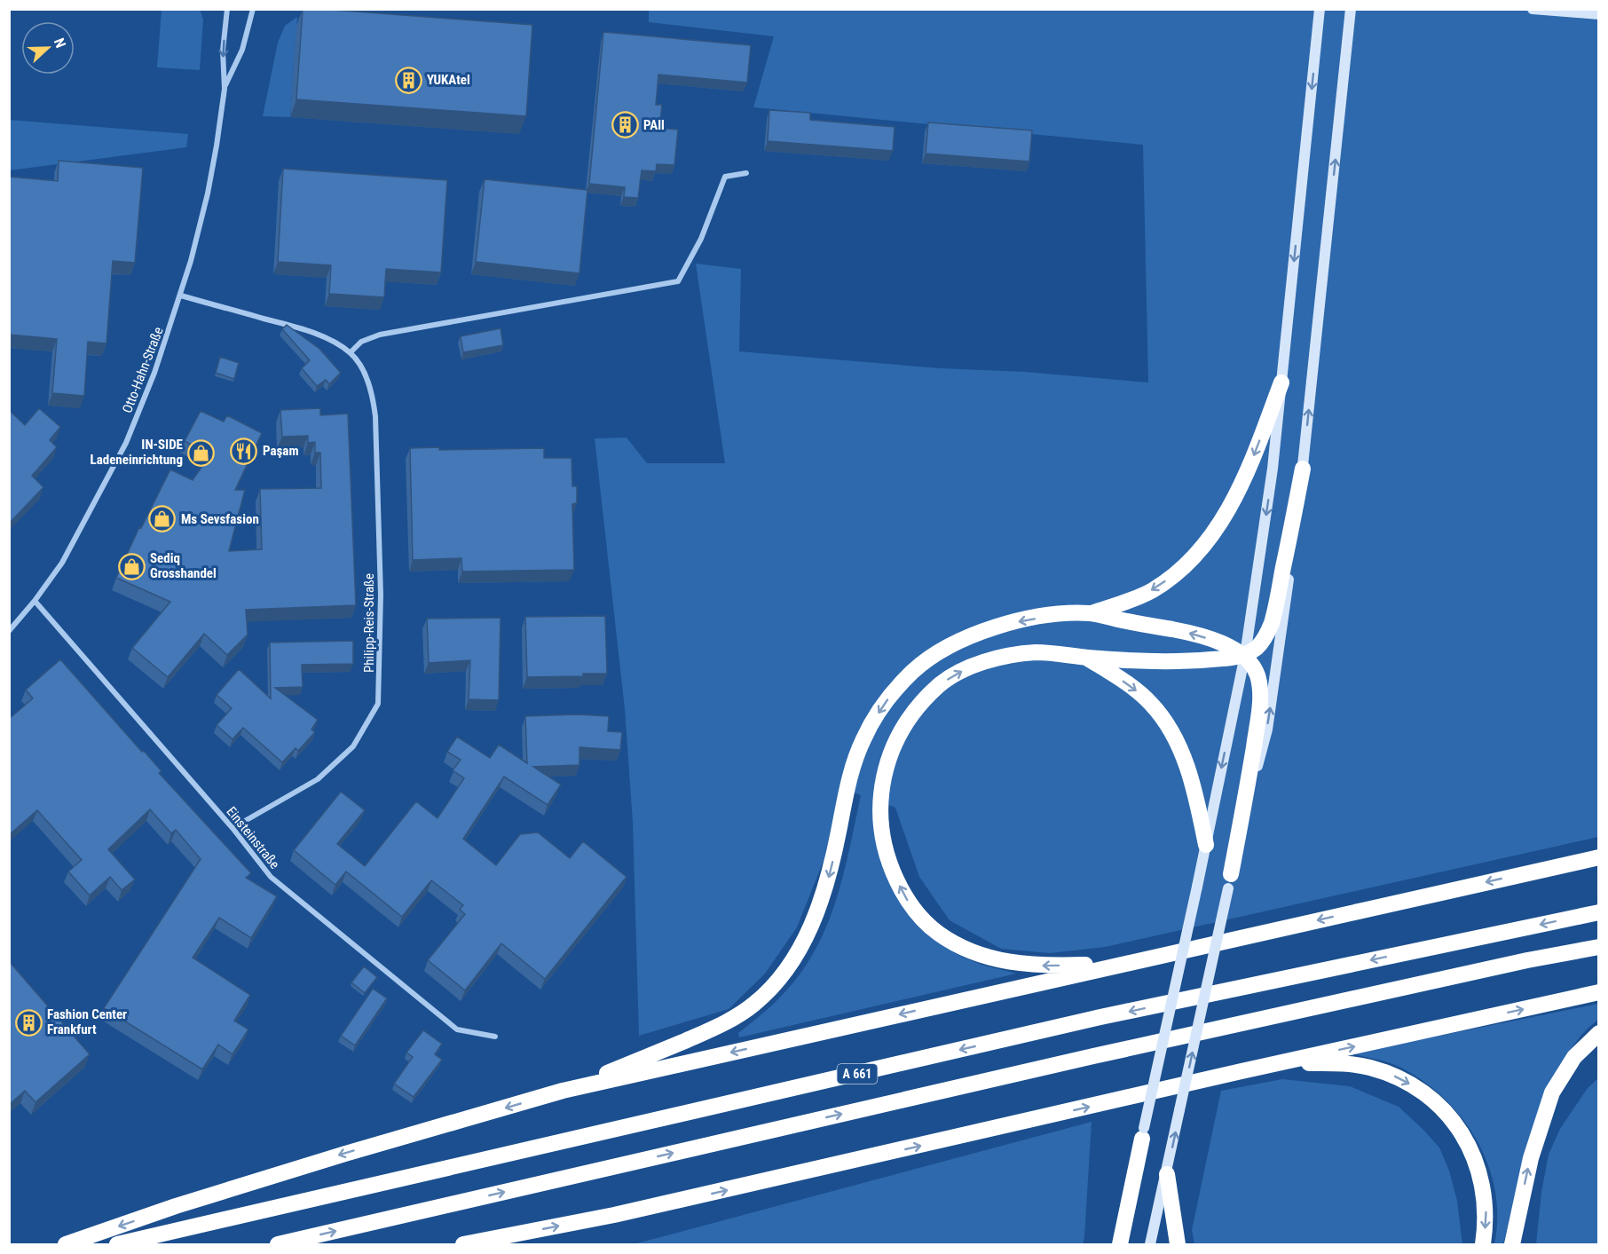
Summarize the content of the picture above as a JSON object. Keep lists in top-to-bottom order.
{
  "streets": {
    "highway": ["A 661"],
    "street": ["Otto-Hahn-Straße", "Philipp-Reis-Straße", "Einsteinstraße"]
  },
  "crossings": [
    ["Otto-Hahn-Straße", "Philipp-Reis-Straße"],
    ["Otto-Hahn-Straße", "Einsteinstraße"],
    ["Philipp-Reis-Straße", "Einsteinstraße"]
  ],
  "places": {
    "building": ["YUKAtel", "PAll", "Fashion Center Frankfurt"],
    "restaurant": ["Paşam"],
    "shop": ["IN-SIDE Ladeneinrichtung", "Ms Sevsfasion", "Sediq Grosshandel"]
  },
  "north": "right"
}
